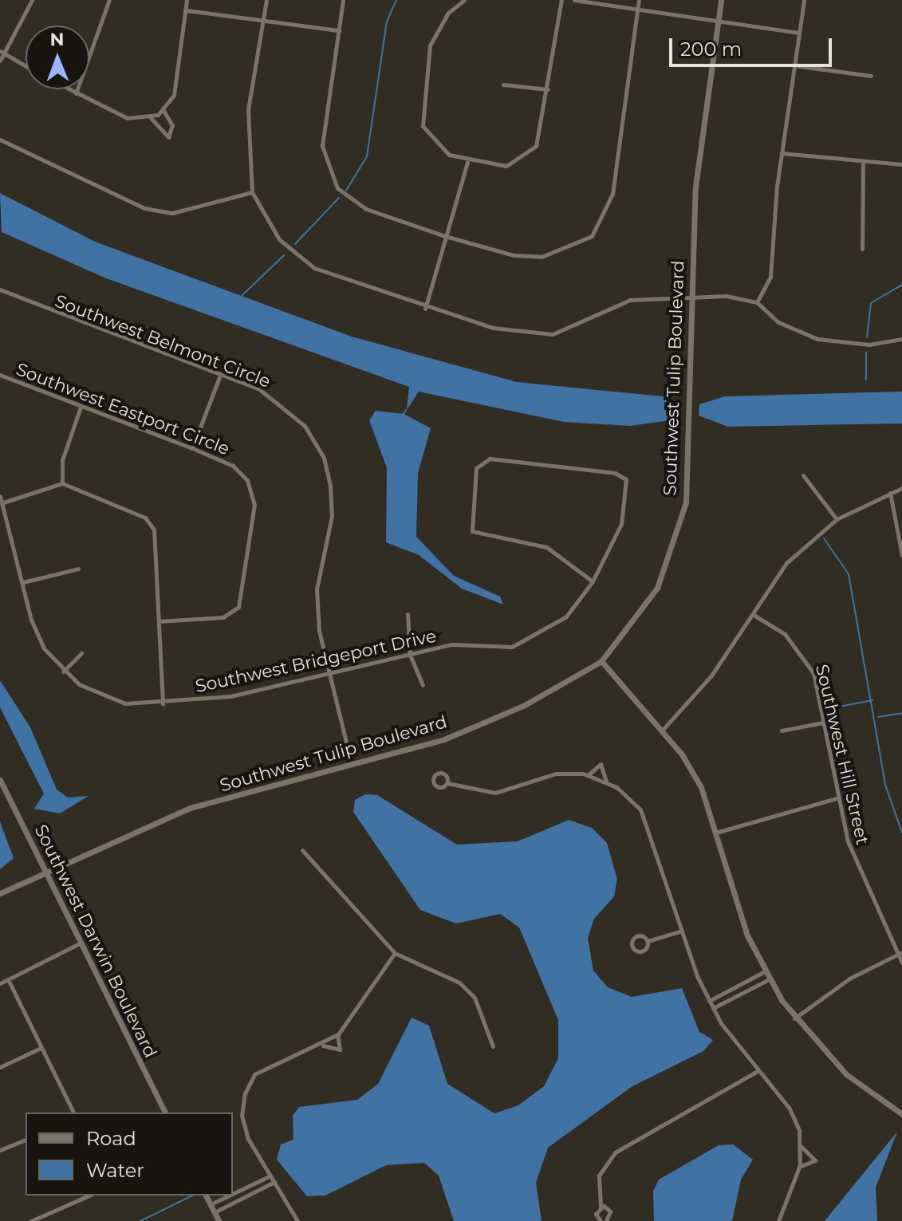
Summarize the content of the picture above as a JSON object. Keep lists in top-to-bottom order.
{
  "streets": {
    "street": [
      "Southwest Belmont Circle",
      "Southwest Tulip Boulevard",
      "Southwest Eastport Circle",
      "Southwest Bridgeport Drive",
      "Southwest Hill Street",
      "Southwest Darwin Boulevard"
    ]
  },
  "crossings": [
    ["Southwest Belmont Circle", "Southwest Tulip Boulevard"],
    ["Southwest Belmont Circle", "Southwest Bridgeport Drive"],
    ["Southwest Tulip Boulevard", "Southwest Darwin Boulevard"]
  ],
  "legend": ["Road", "Water"],
  "scale_bar": "200 m",
  "north": "top"
}
